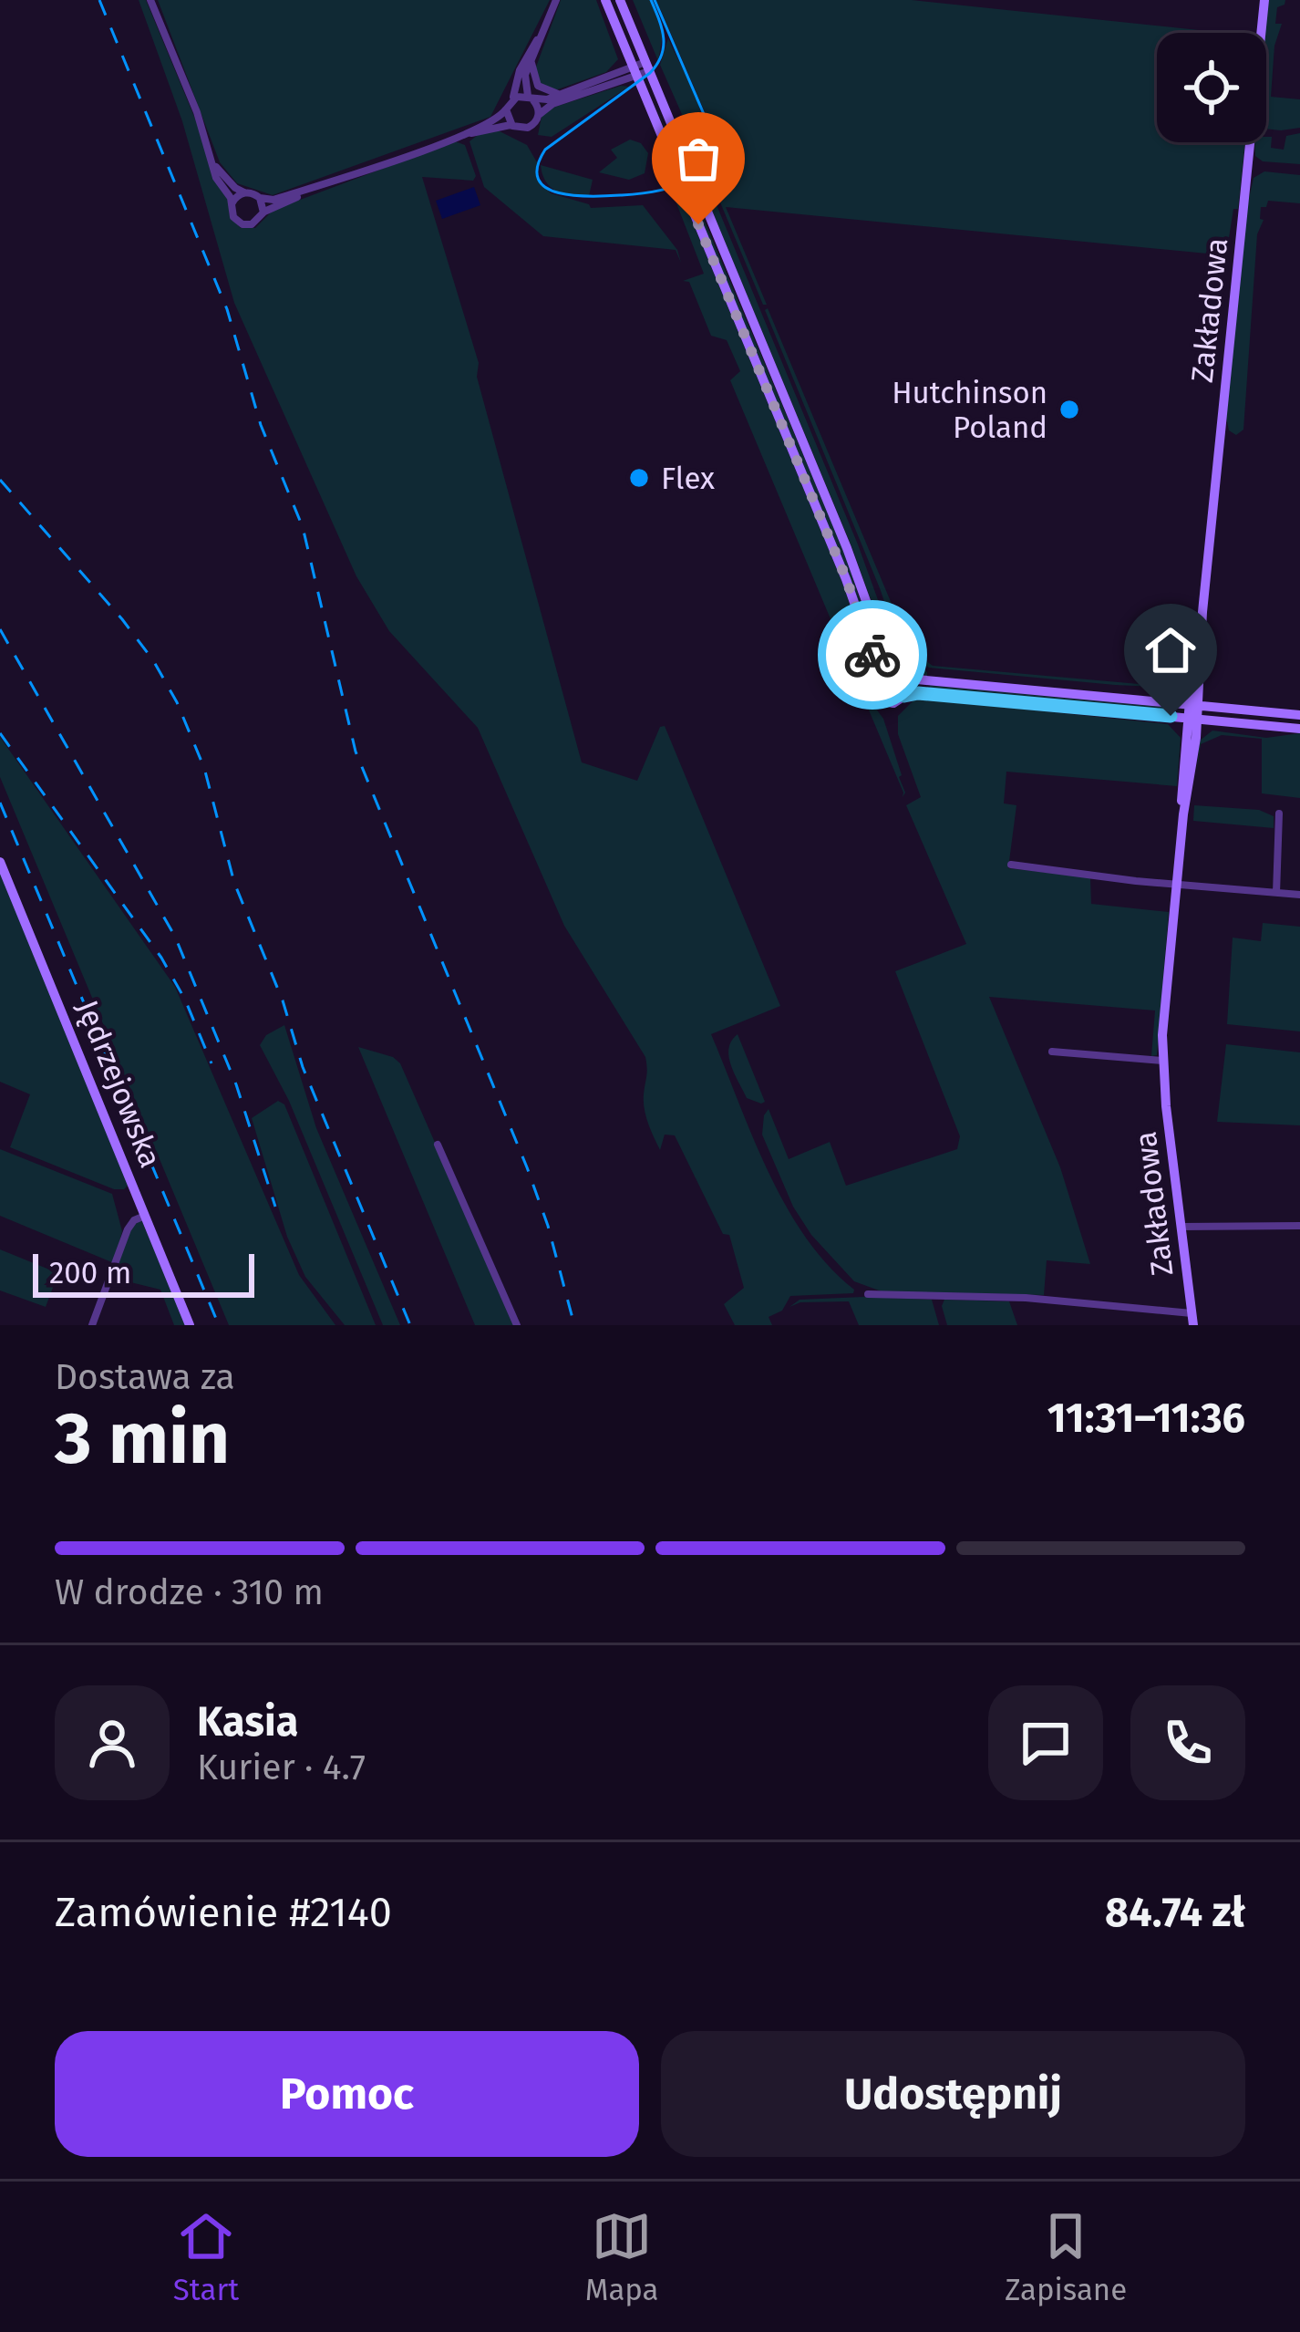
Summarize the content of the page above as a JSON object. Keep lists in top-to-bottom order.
{
  "streets": {
    "street": ["Zakładowa", "Jędrzejowska"]
  },
  "places": ["Hutchinson Poland", "Flex"],
  "scale_bar": "200 m",
  "page": {
    "scale": "200 m",
    "heading": ["3 min", "Dostawa za", "11:31–11:36"],
    "panel": [
      "Kasia",
      "Kurier · 4.7",
      "Zamówienie #2140",
      "84.74 zł"
    ],
    "bar": "W drodze · 310 m",
    "buttons": ["Pomoc", "Udostępnij"],
    "tabs": ["Start", "Mapa", "Zapisane"]
  }
}
